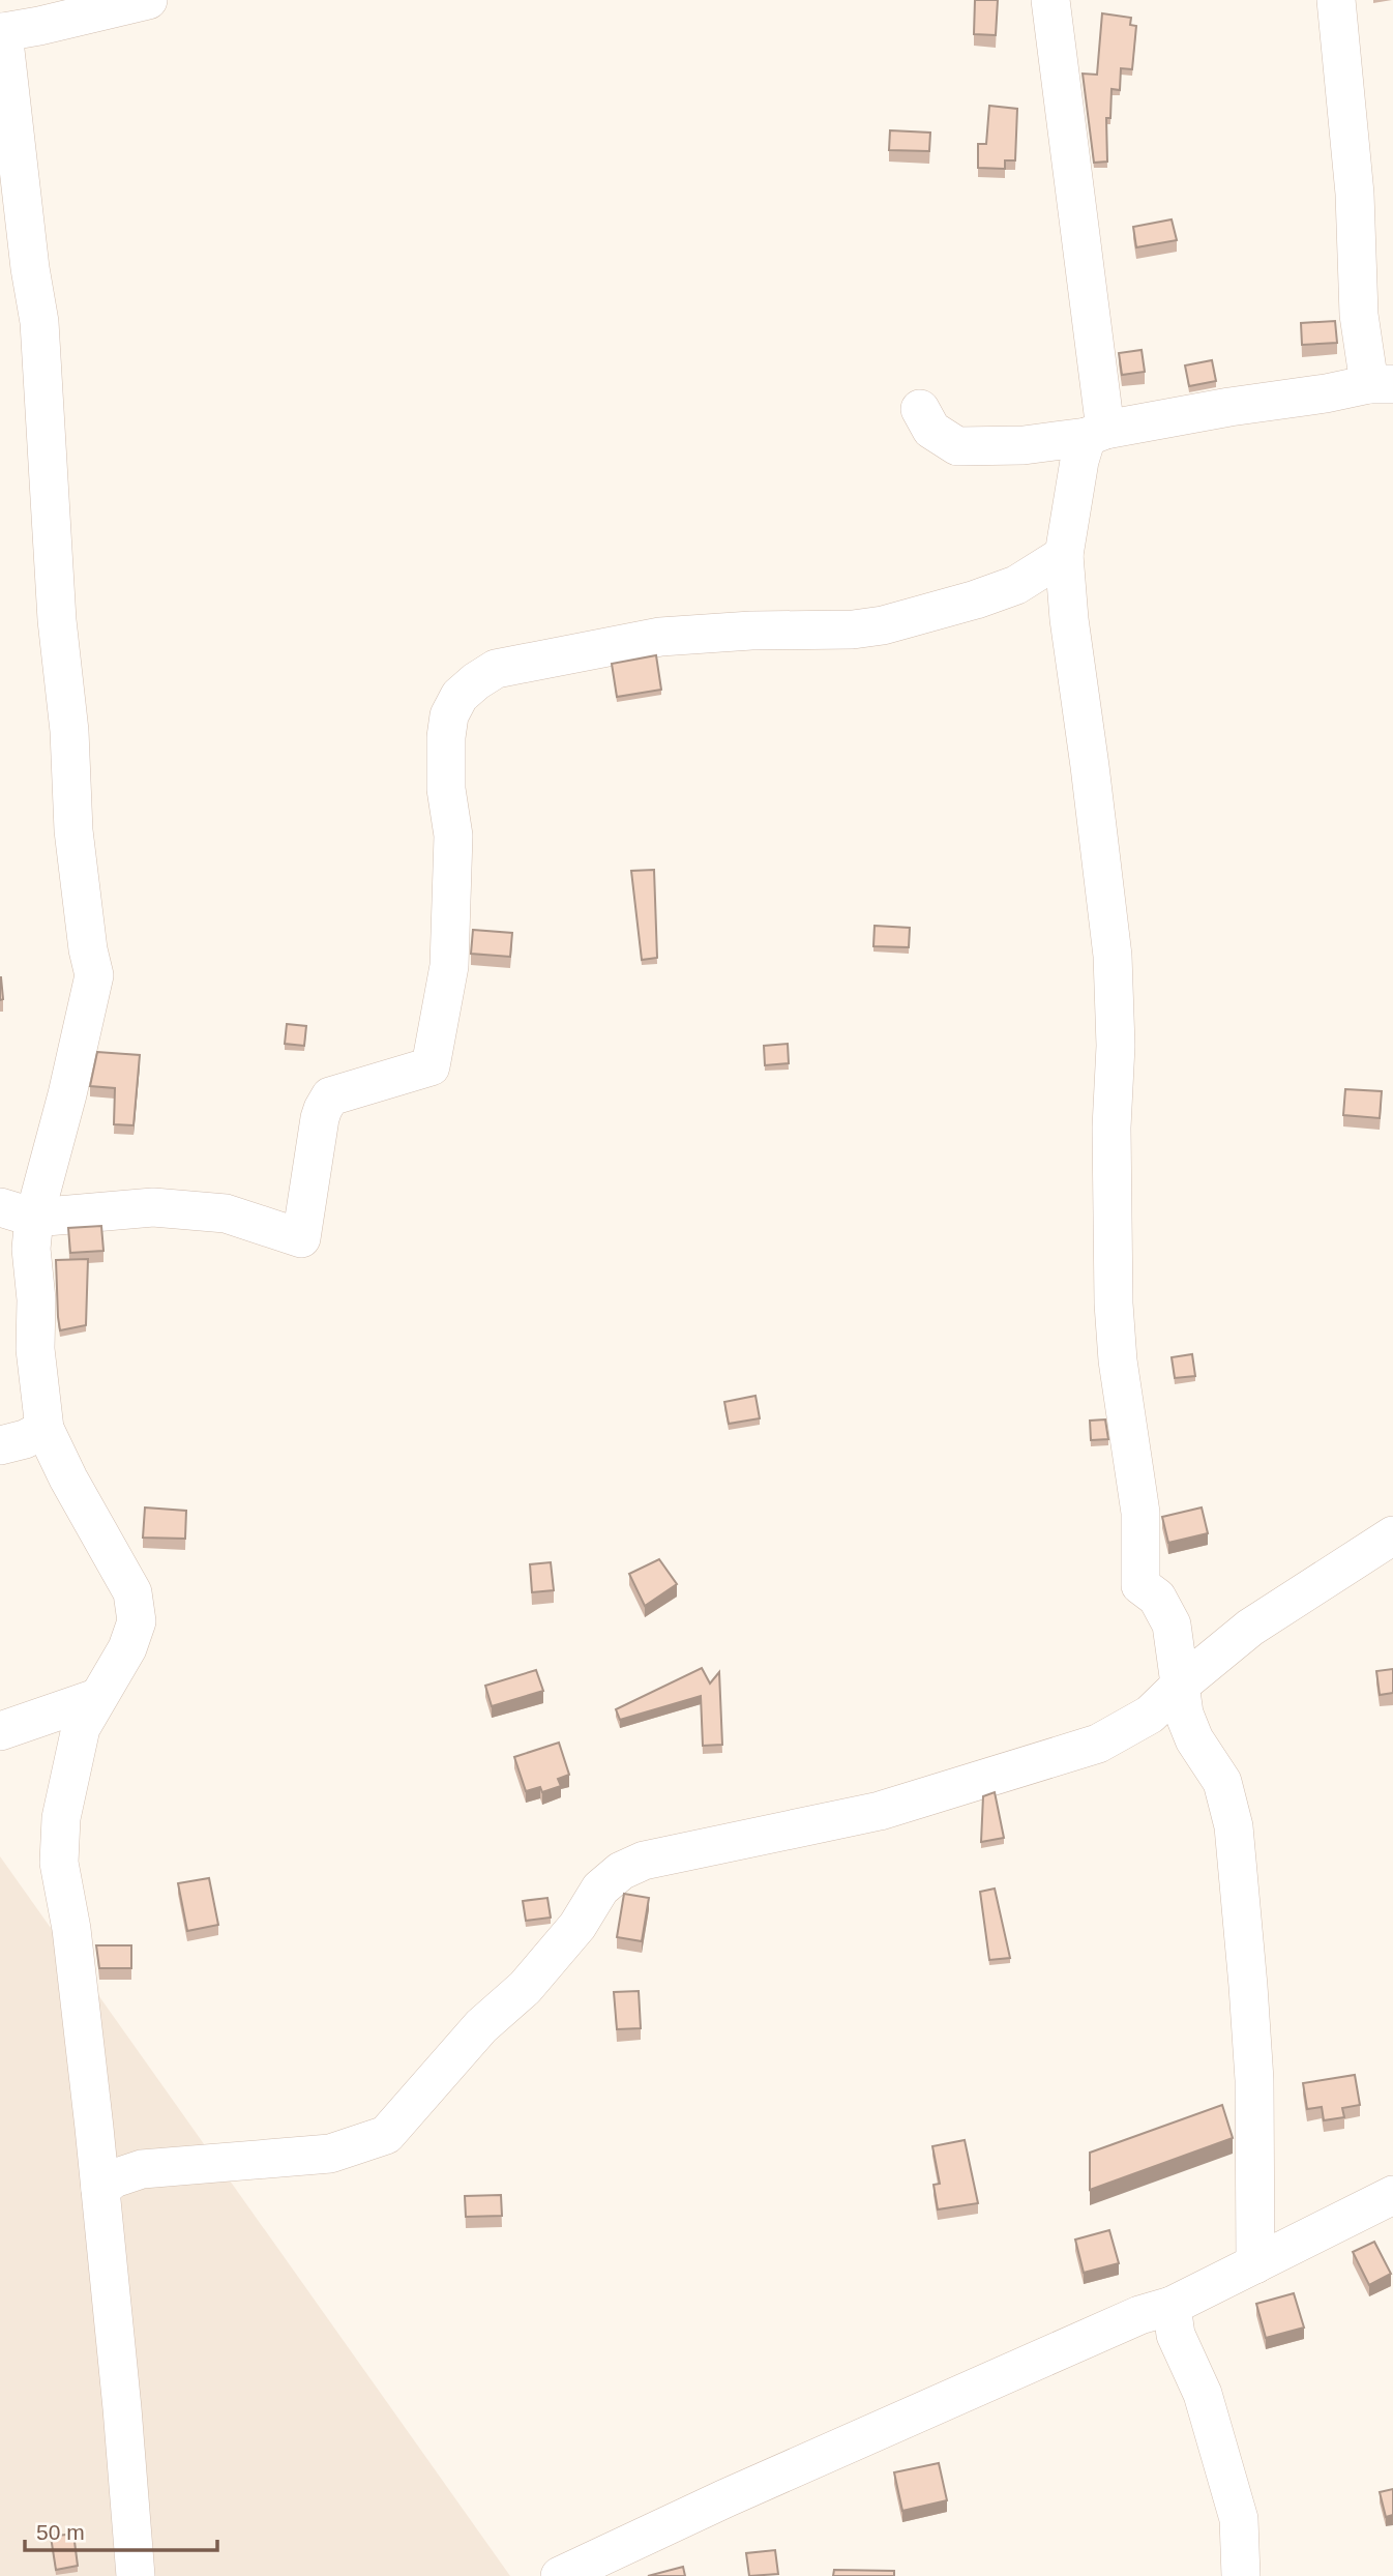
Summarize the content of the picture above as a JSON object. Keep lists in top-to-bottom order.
{
  "scale_bar": "50 m"
}
